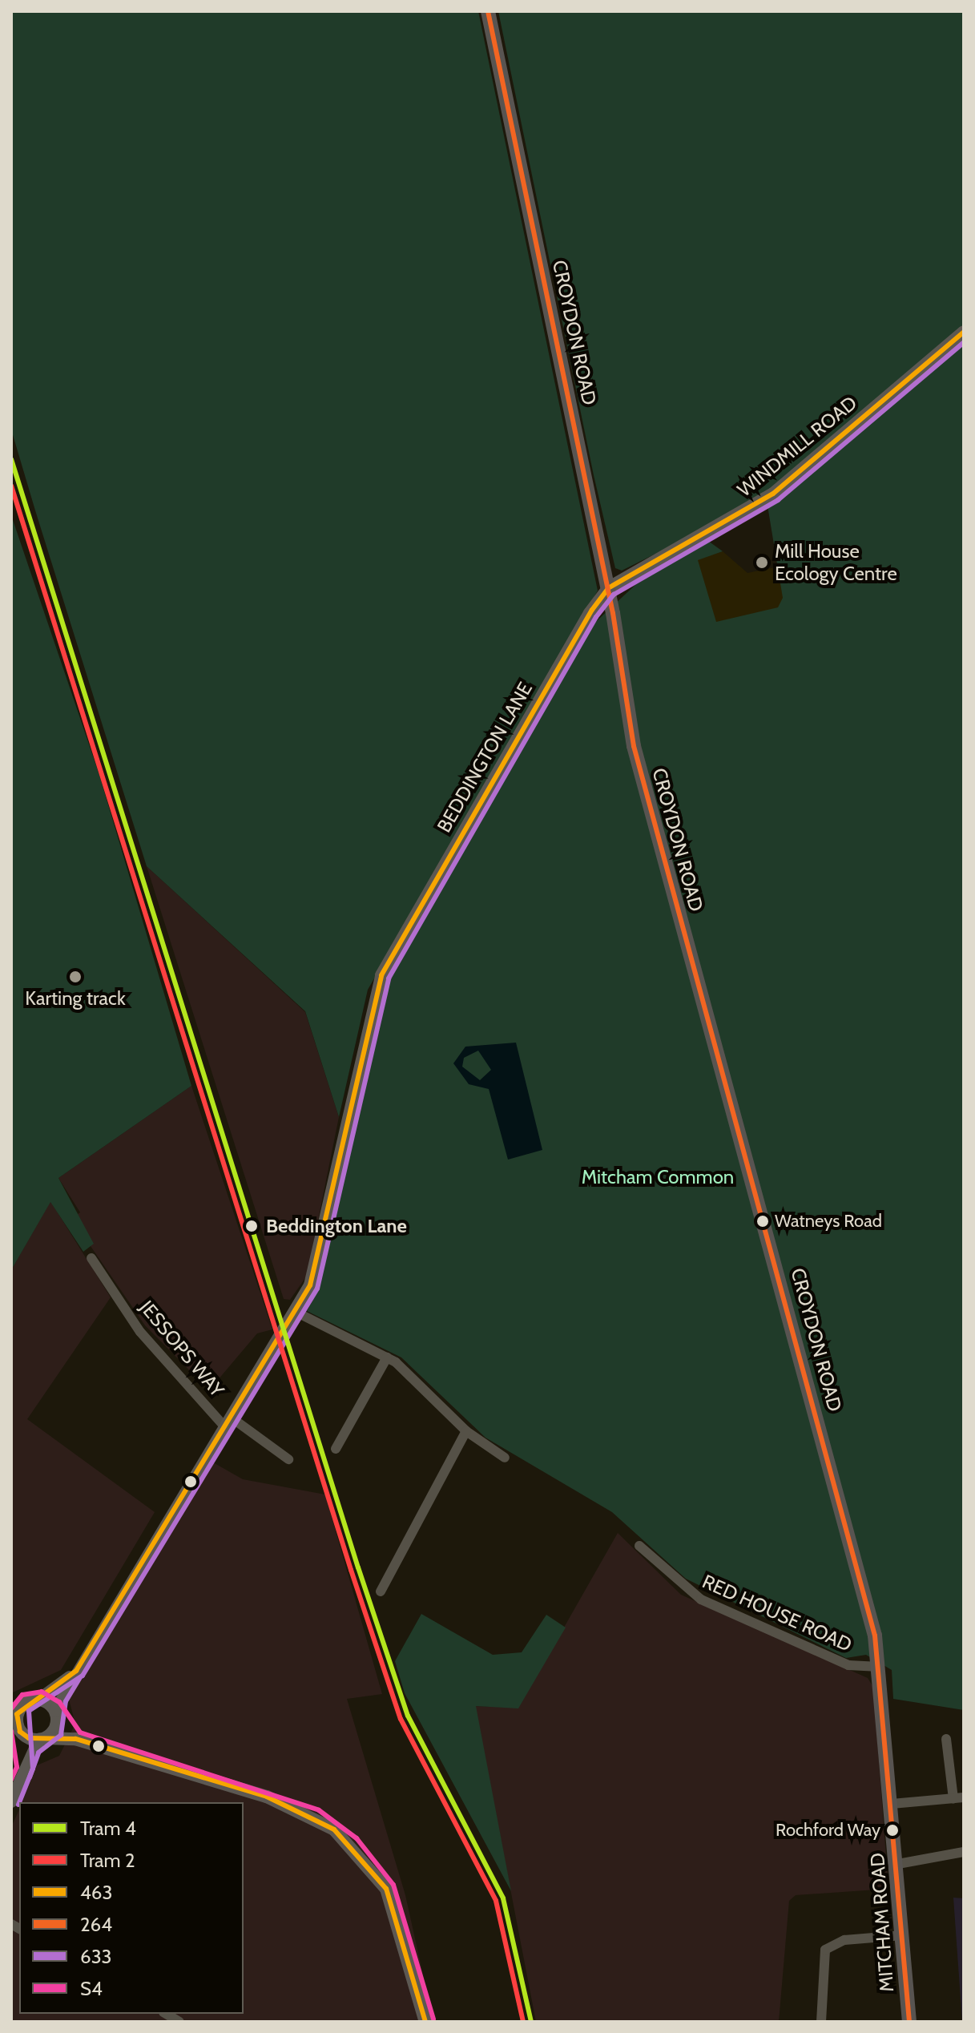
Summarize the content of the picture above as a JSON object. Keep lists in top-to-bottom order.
{
  "streets": {
    "main road": [
      "CROYDON ROAD",
      "WINDMILL ROAD",
      "BEDDINGTON LANE",
      "MITCHAM ROAD"
    ],
    "street": ["JESSOPS WAY", "RED HOUSE ROAD"]
  },
  "crossings": [
    ["CROYDON ROAD", "WINDMILL ROAD"],
    ["CROYDON ROAD", "BEDDINGTON LANE"],
    ["CROYDON ROAD", "RED HOUSE ROAD"],
    ["CROYDON ROAD", "MITCHAM ROAD"],
    ["WINDMILL ROAD", "BEDDINGTON LANE"],
    ["BEDDINGTON LANE", "JESSOPS WAY"],
    ["RED HOUSE ROAD", "MITCHAM ROAD"]
  ],
  "parks": ["Mitcham Common"],
  "places": [
    "Mill House Ecology Centre",
    "Karting track",
    "Watneys Road",
    "Beddington Lane",
    "Rochford Way"
  ],
  "lines": [
    "transit line 264",
    "transit line 463",
    "transit line 633",
    "tram line 4",
    "tram line 2",
    "transit line S4"
  ],
  "legend": [
    "Tram 4",
    "Tram 2",
    "463",
    "264",
    "633",
    "S4"
  ]
}
